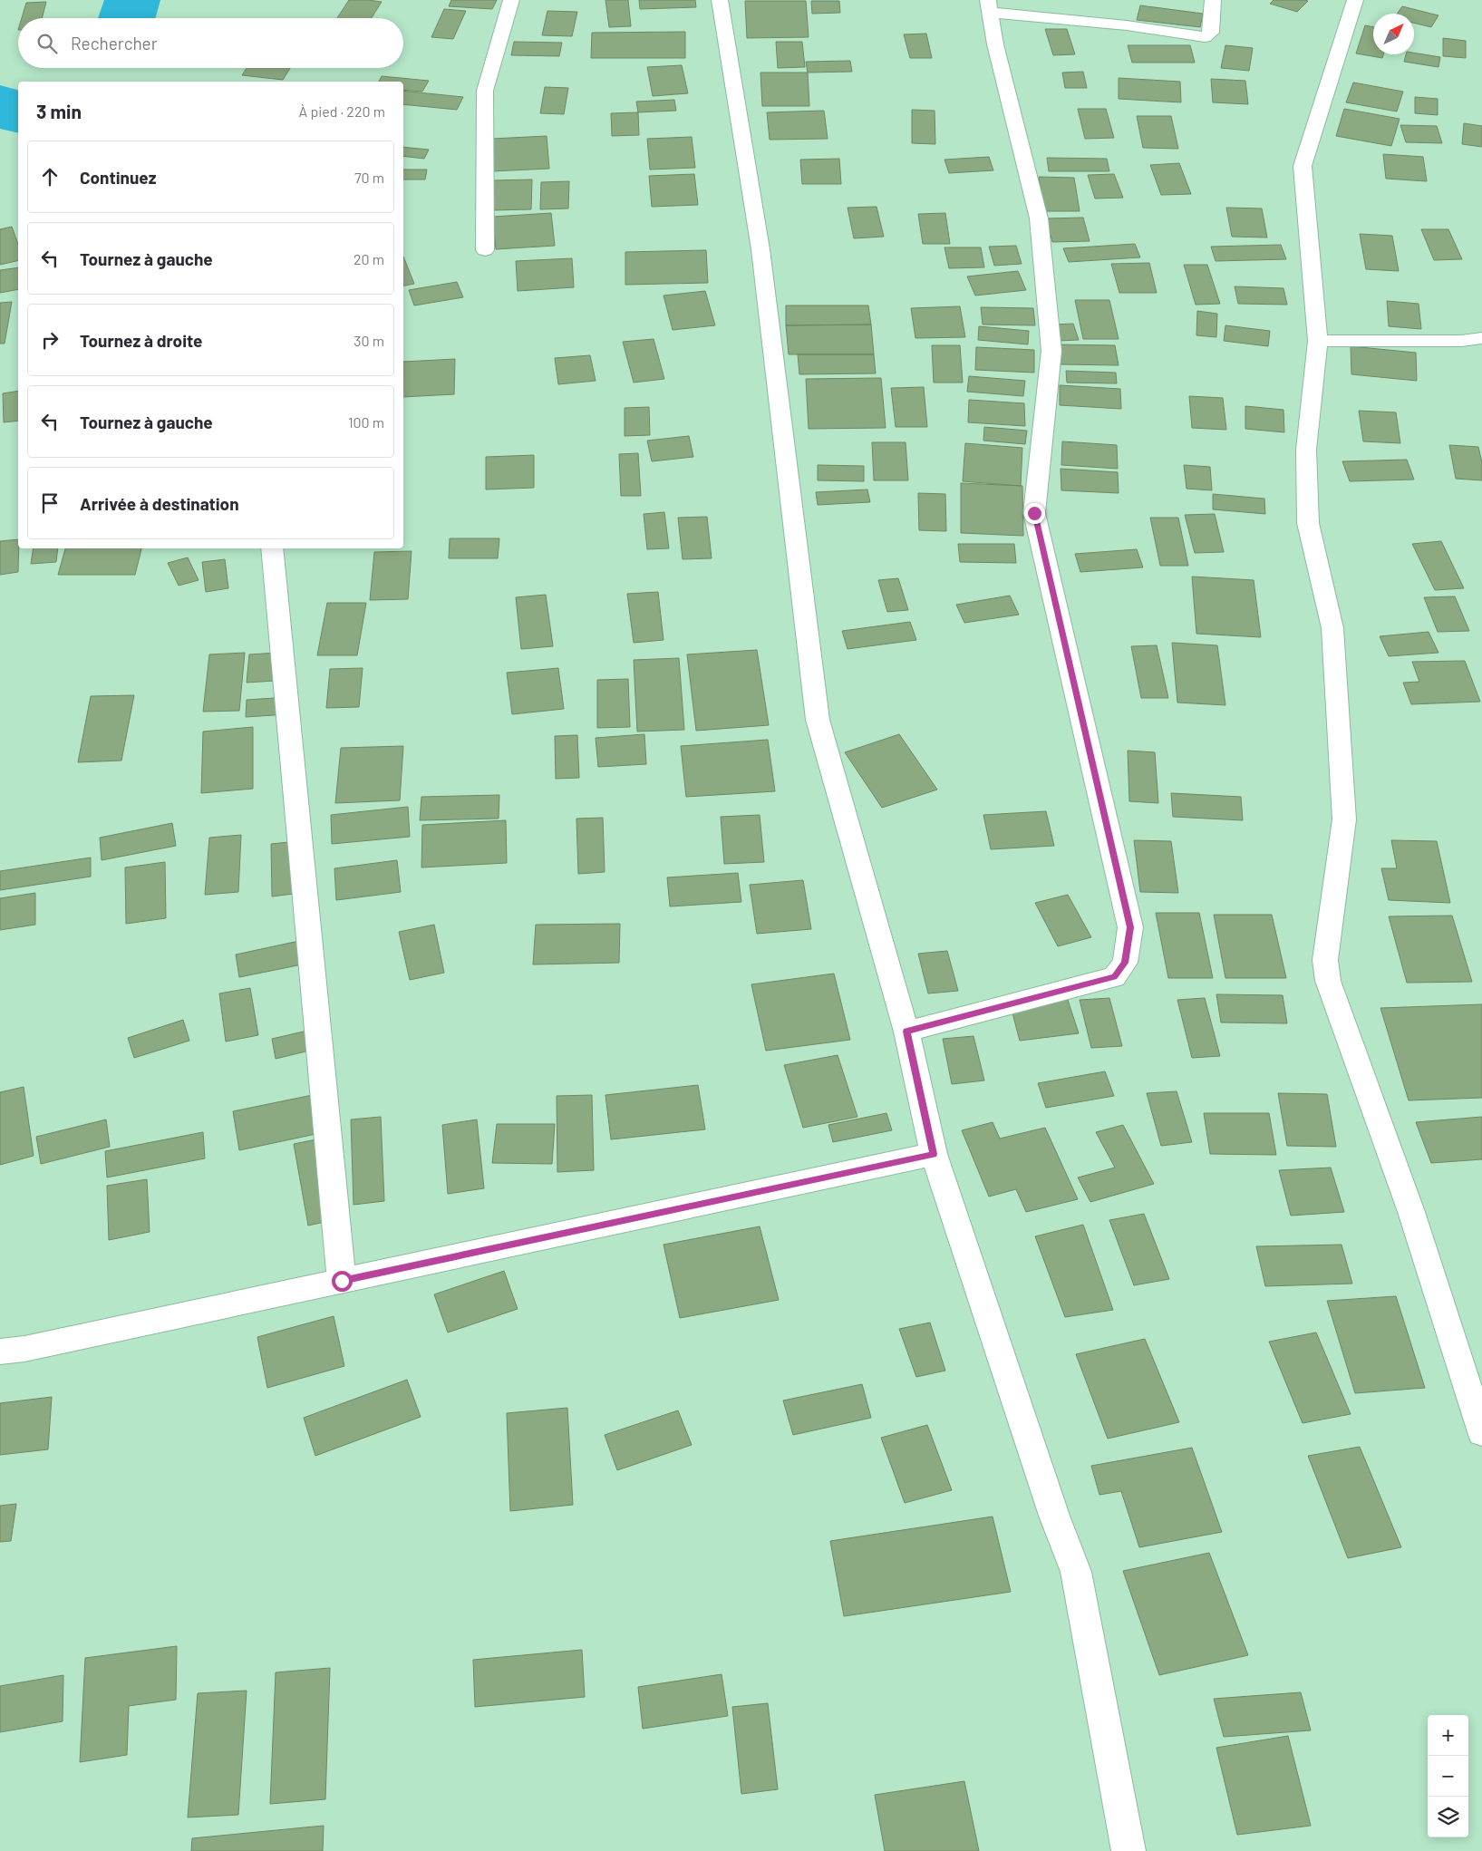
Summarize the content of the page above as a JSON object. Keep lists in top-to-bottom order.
{
  "north": "top right",
  "page": {
    "search": "Rechercher",
    "heading": ["3 min", "À pied · 220 m"],
    "list": [
      ["Continuez", "70 m"],
      ["Tournez à gauche", "20 m"],
      ["Tournez à droite", "30 m"],
      ["Tournez à gauche", "100 m"],
      "Arrivée à destination"
    ],
    "map_buttons": ["+", "−"]
  }
}
